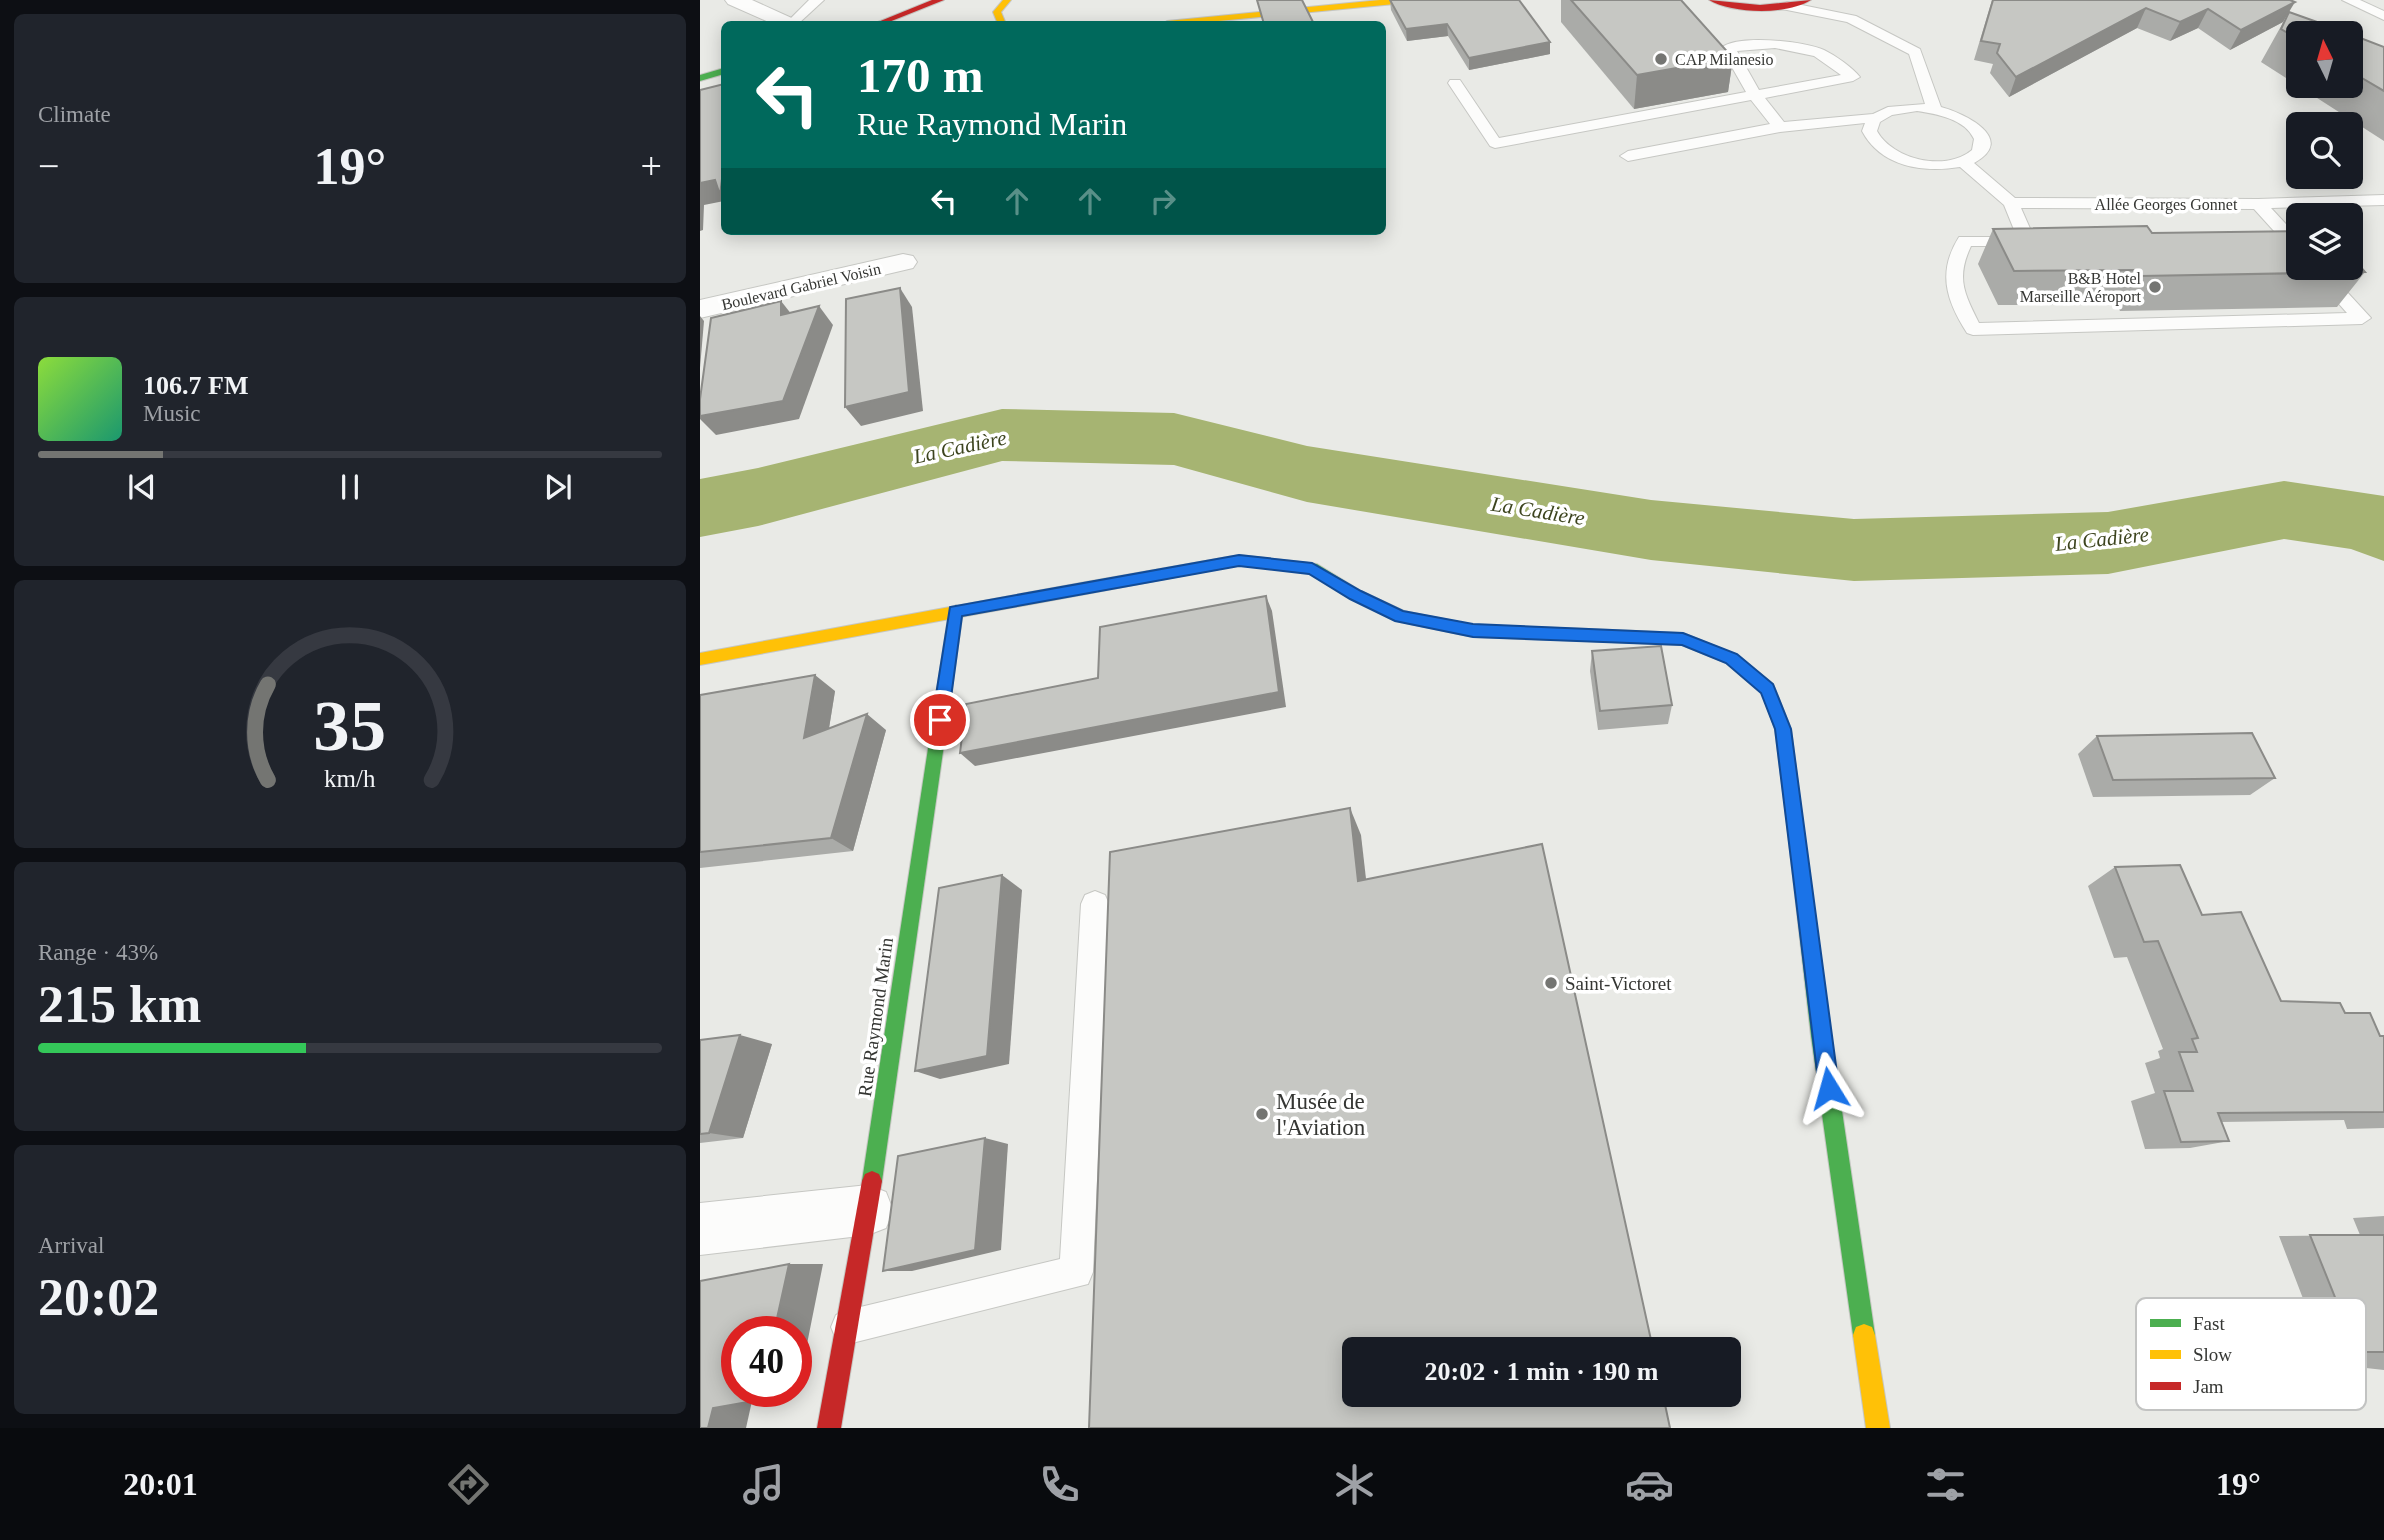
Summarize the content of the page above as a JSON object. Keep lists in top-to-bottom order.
{
  "streets": {
    "street": ["Boulevard Gabriel Voisin", "Rue Raymond Marin"],
    "lane": ["Allée Georges Gonnet"]
  },
  "water": ["La Cadière"],
  "places": [
    "CAP Milanesio",
    "B&B Hotel Marseille Aéroport",
    "Saint-Victoret",
    "Musée de l'Aviation"
  ],
  "legend": ["Fast", "Slow", "Jam"],
  "north": "top",
  "page": {
    "tile": [
      "Climate",
      ["Range · 43%", "215 km"],
      ["Arrival", "20:02"]
    ],
    "turn": ["170 m", "Rue Raymond Marin"],
    "heat": ["−", "19°", "+"],
    "song": ["106.7 FM", "Music"],
    "limit": "40",
    "trip": "20:02 · 1 min · 190 m",
    "tabs": ["20:01", "19°"],
    "gauge": ["35", "km/h"]
  }
}
